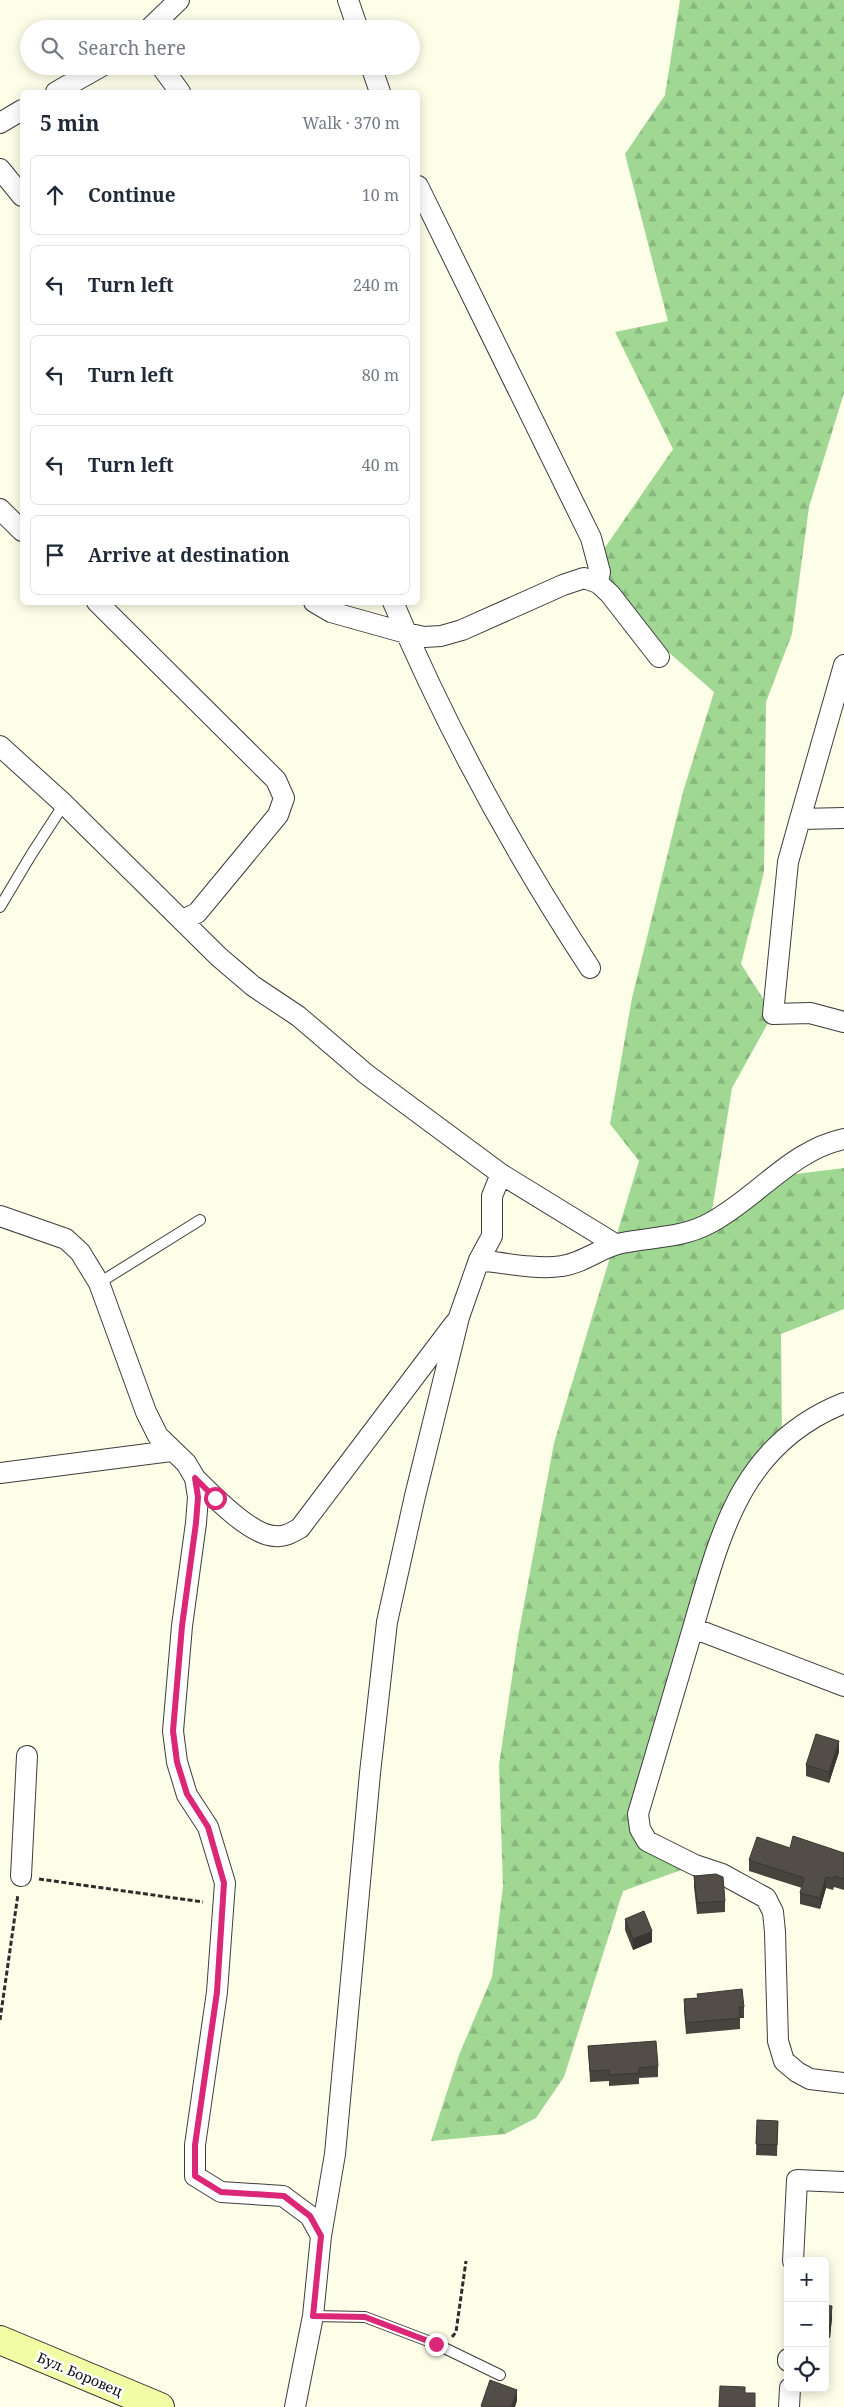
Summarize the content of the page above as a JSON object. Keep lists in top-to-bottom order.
{
  "streets": {
    "street": ["Бул. Боровец"]
  },
  "page": {
    "search": "Search here",
    "heading": ["5 min", "Walk · 370 m"],
    "list": [
      ["Continue", "10 m"],
      ["Turn left", "240 m"],
      ["Turn left", "80 m"],
      ["Turn left", "40 m"],
      "Arrive at destination"
    ],
    "map_buttons": ["+", "−"]
  }
}
